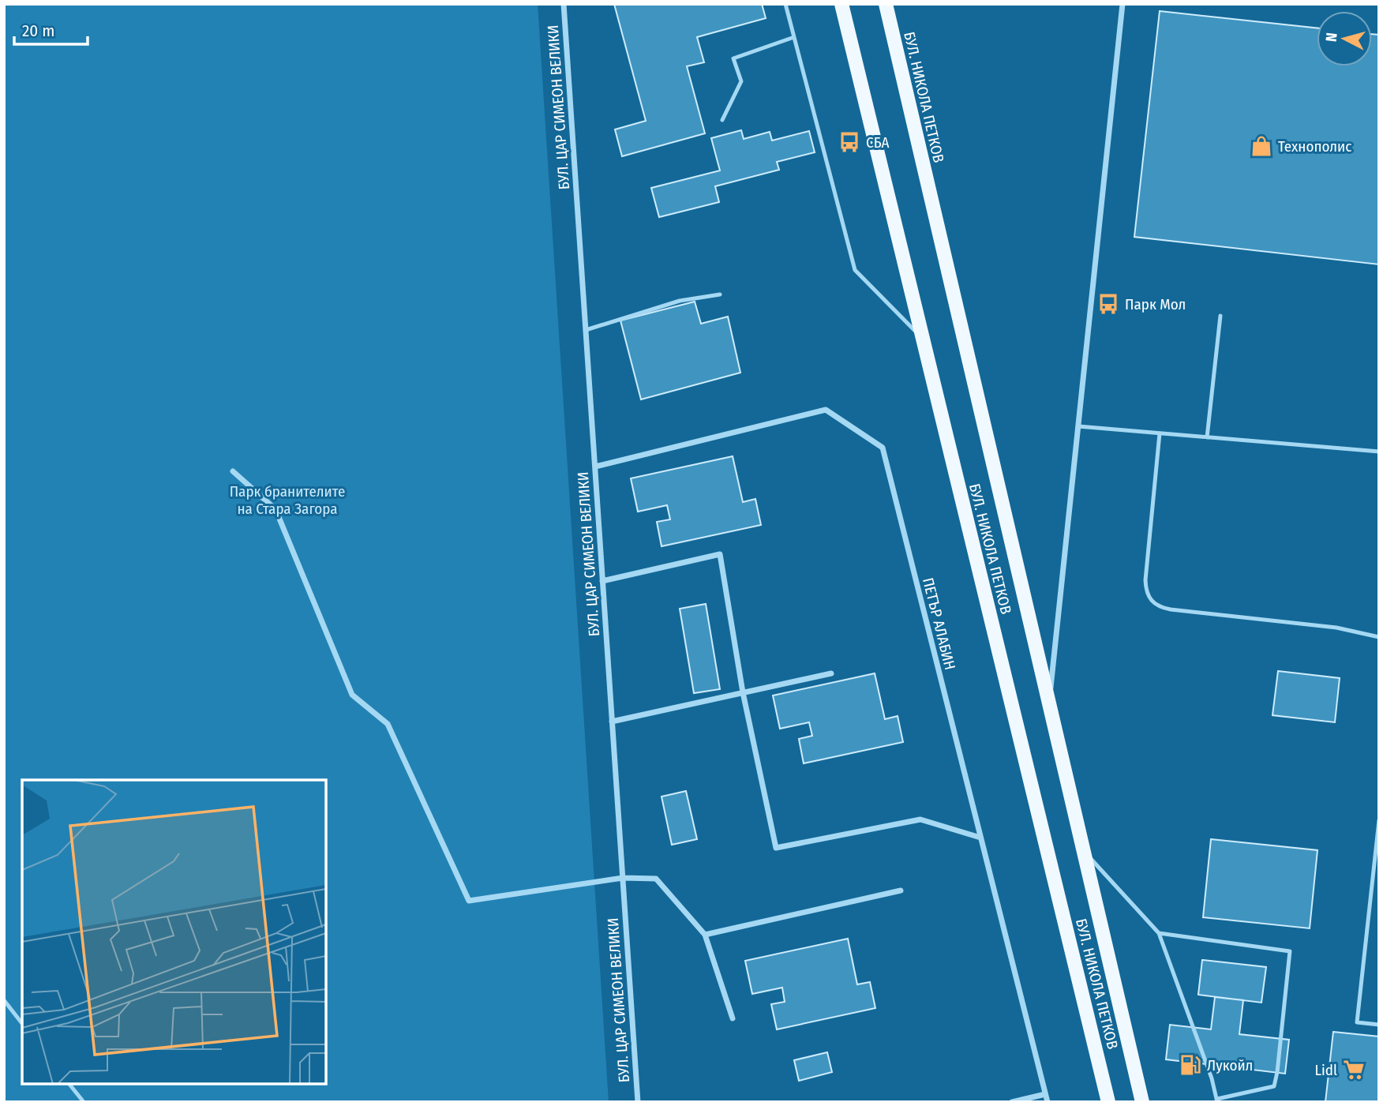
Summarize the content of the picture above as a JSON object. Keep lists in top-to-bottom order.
{
  "streets": {
    "main road": ["БУЛ. НИКОЛА ПЕТКОВ"],
    "street": ["БУЛ. ЦАР СИМЕОН ВЕЛИКИ", "ПЕТЪР АЛАБИН"]
  },
  "crossings": [
    ["БУЛ. ЦАР СИМЕОН ВЕЛИКИ", "ПЕТЪР АЛАБИН"]
  ],
  "parks": ["Парк бранителите на Стара Загора"],
  "places": {
    "bus stop": ["СБА", "Парк Мол"],
    "shop": ["Технополис"],
    "fuel station": ["Лукойл"],
    "supermarket": ["Lidl"]
  },
  "scale_bar": "20 m",
  "north": "left"
}
